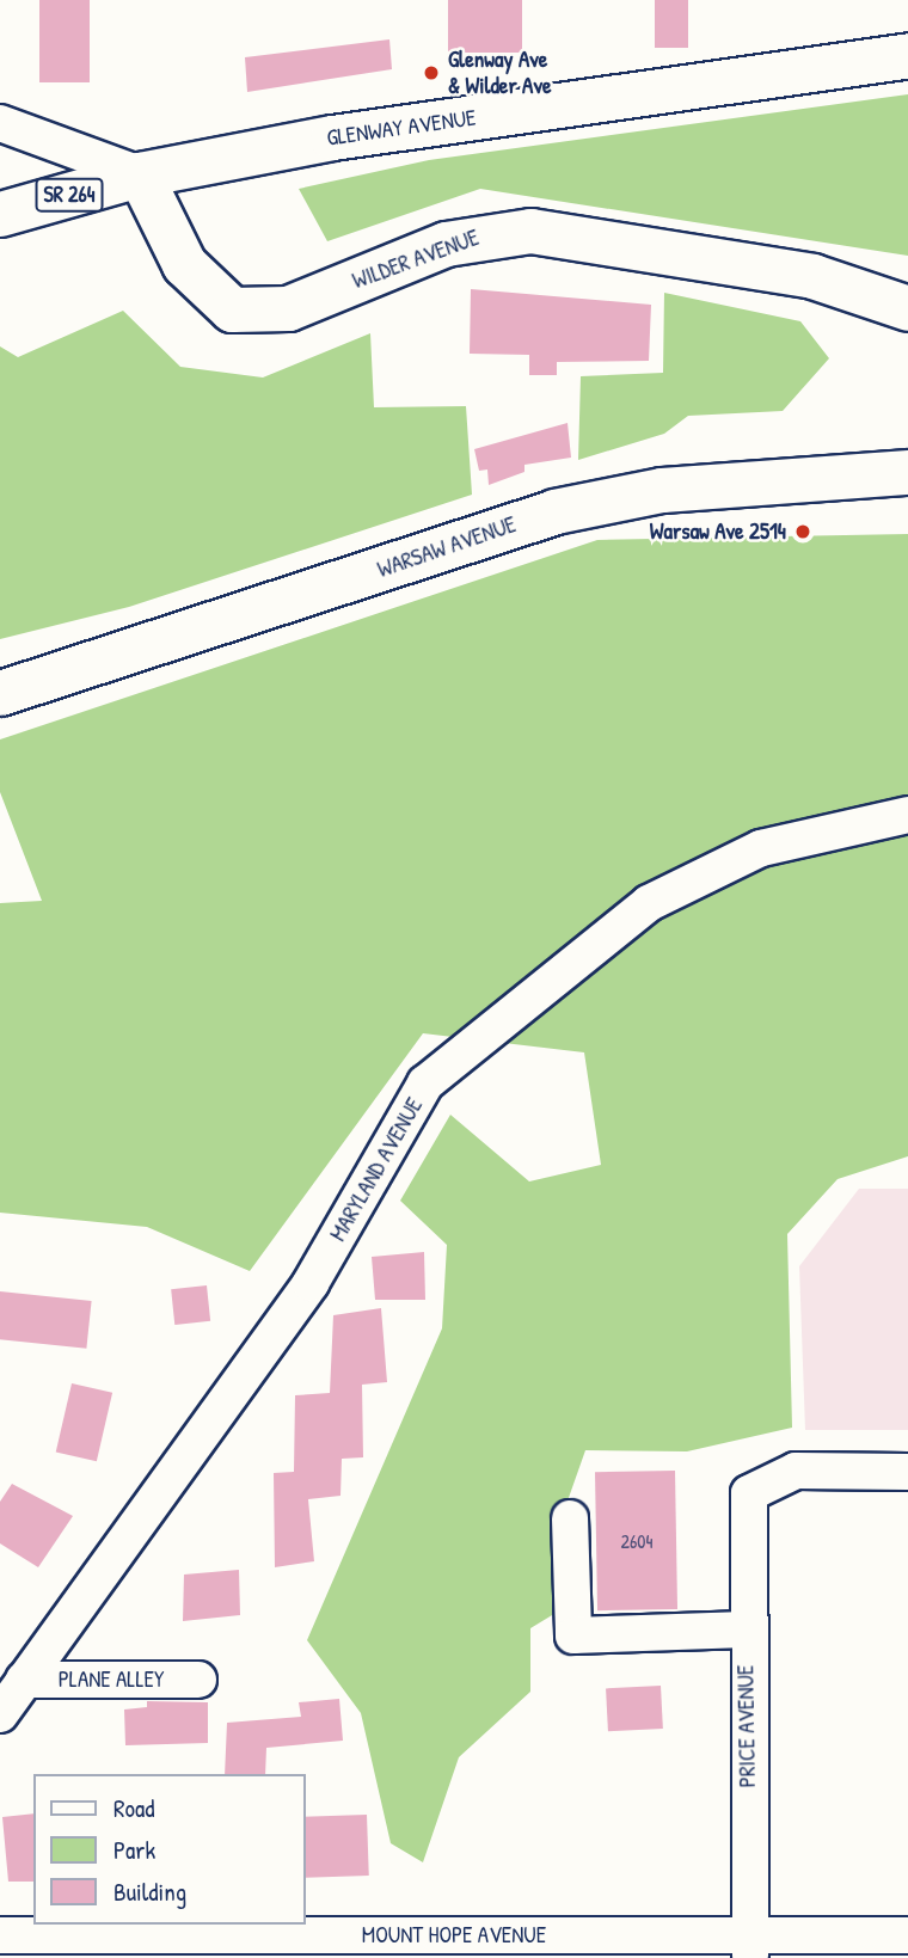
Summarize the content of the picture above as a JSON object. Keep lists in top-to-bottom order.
{
  "streets": {
    "main road": [
      "GLENWAY AVENUE",
      "SR 264",
      "WILDER AVENUE",
      "WARSAW AVENUE"
    ],
    "street": [
      "MARYLAND AVENUE",
      "PLANE ALLEY",
      "PRICE AVENUE",
      "MOUNT HOPE AVENUE"
    ]
  },
  "crossings": [
    ["GLENWAY AVENUE", "WILDER AVENUE"],
    ["MARYLAND AVENUE", "PLANE ALLEY"],
    ["PRICE AVENUE", "MOUNT HOPE AVENUE"]
  ],
  "places": ["Glenway Ave & Wilder Ave", "Warsaw Ave 2514"],
  "house_numbers": ["2604"],
  "legend": ["Road", "Park", "Building"]
}
